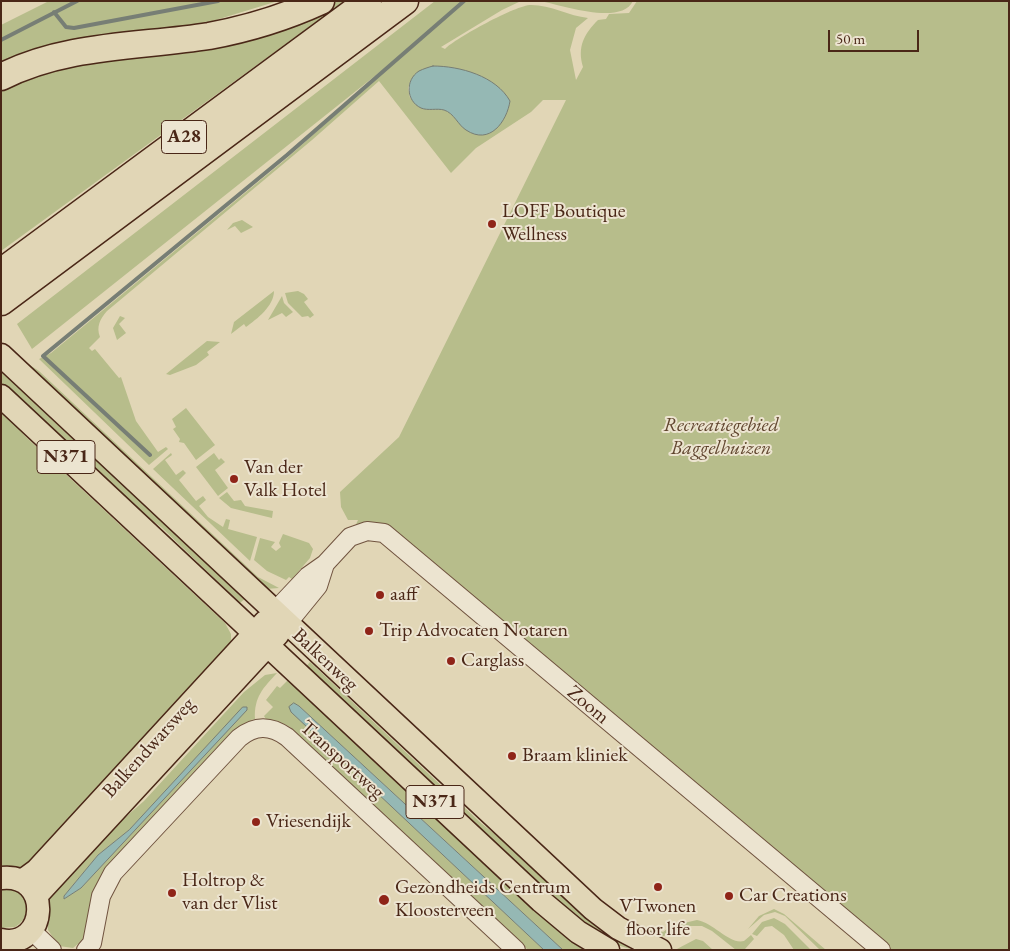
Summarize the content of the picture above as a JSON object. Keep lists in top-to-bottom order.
{
  "streets": {
    "highway": ["A28"],
    "main road": ["N371", "Balkenweg", "Balkendwarsweg"],
    "street": ["Zoom", "Transportweg"]
  },
  "crossings": [
    ["Balkenweg", "Zoom"],
    ["Balkenweg", "Balkendwarsweg"],
    ["Zoom", "Balkendwarsweg"]
  ],
  "parks": ["Recreatiegebied Baggelhuizen"],
  "places": [
    "LOFF Boutique Wellness",
    "Van der Valk Hotel",
    "aaff",
    "Trip Advocaten Notaren",
    "Carglass",
    "Braam kliniek",
    "Vriesendijk",
    "VTwonen floor life",
    "Holtrop & van der Vlist",
    "Car Creations",
    "Gezondheids Centrum Kloosterveen"
  ],
  "scale_bar": "50 m"
}
